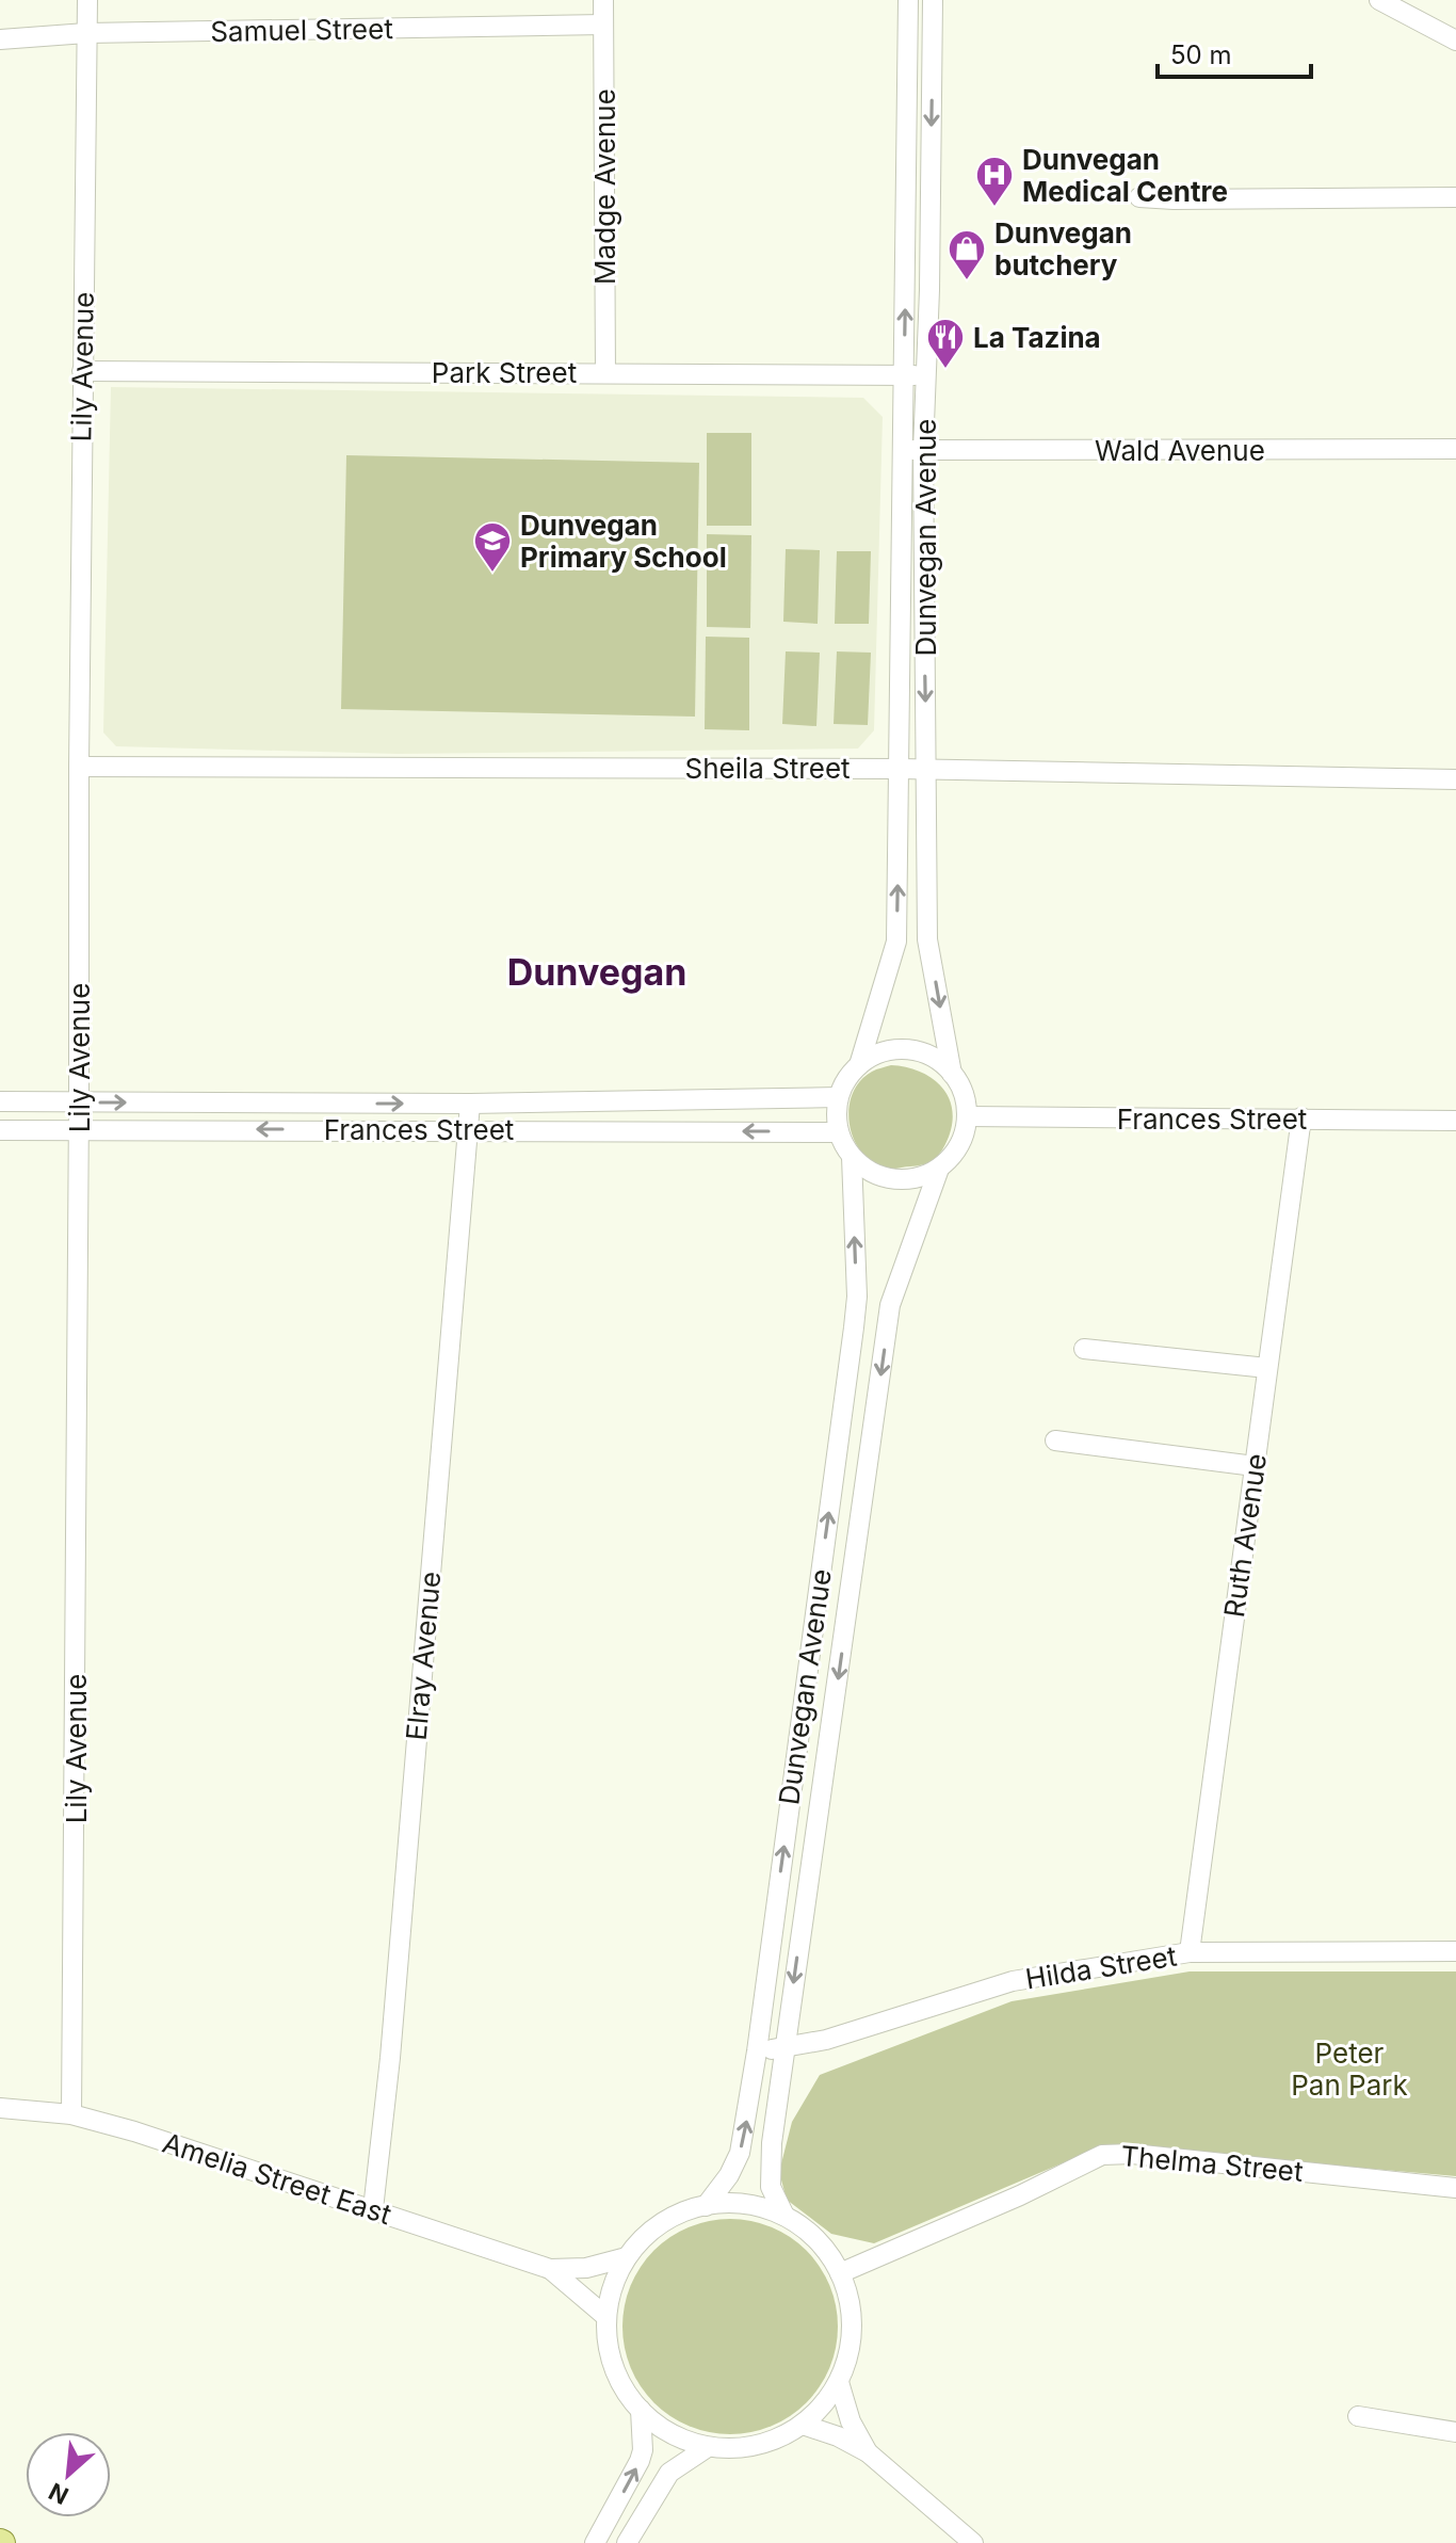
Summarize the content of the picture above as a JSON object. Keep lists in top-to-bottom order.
{
  "streets": {
    "street": [
      "Samuel Street",
      "Madge Avenue",
      "Lily Avenue",
      "Park Street",
      "Wald Avenue",
      "Dunvegan Avenue",
      "Sheila Street",
      "Frances Street",
      "Ruth Avenue",
      "Elray Avenue",
      "Hilda Street",
      "Thelma Street",
      "Amelia Street East"
    ]
  },
  "crossings": [
    ["Samuel Street", "Madge Avenue"],
    ["Samuel Street", "Lily Avenue"],
    ["Madge Avenue", "Park Street"],
    ["Lily Avenue", "Park Street"],
    ["Lily Avenue", "Sheila Street"],
    ["Lily Avenue", "Frances Street"],
    ["Lily Avenue", "Amelia Street East"],
    ["Park Street", "Dunvegan Avenue"],
    ["Wald Avenue", "Dunvegan Avenue"],
    ["Dunvegan Avenue", "Sheila Street"],
    ["Dunvegan Avenue", "Frances Street"],
    ["Dunvegan Avenue", "Hilda Street"],
    ["Dunvegan Avenue", "Thelma Street"],
    ["Dunvegan Avenue", "Amelia Street East"],
    ["Frances Street", "Ruth Avenue"],
    ["Frances Street", "Elray Avenue"],
    ["Ruth Avenue", "Hilda Street"],
    ["Elray Avenue", "Amelia Street East"],
    ["Thelma Street", "Amelia Street East"]
  ],
  "districts": ["Dunvegan"],
  "parks": ["Peter Pan Park"],
  "places": {
    "hospital": ["Dunvegan Medical Centre"],
    "shop": ["Dunvegan butchery"],
    "restaurant": ["La Tazina"],
    "school or university": ["Dunvegan Primary School"]
  },
  "scale_bar": "50 m",
  "north": "bottom left"
}
